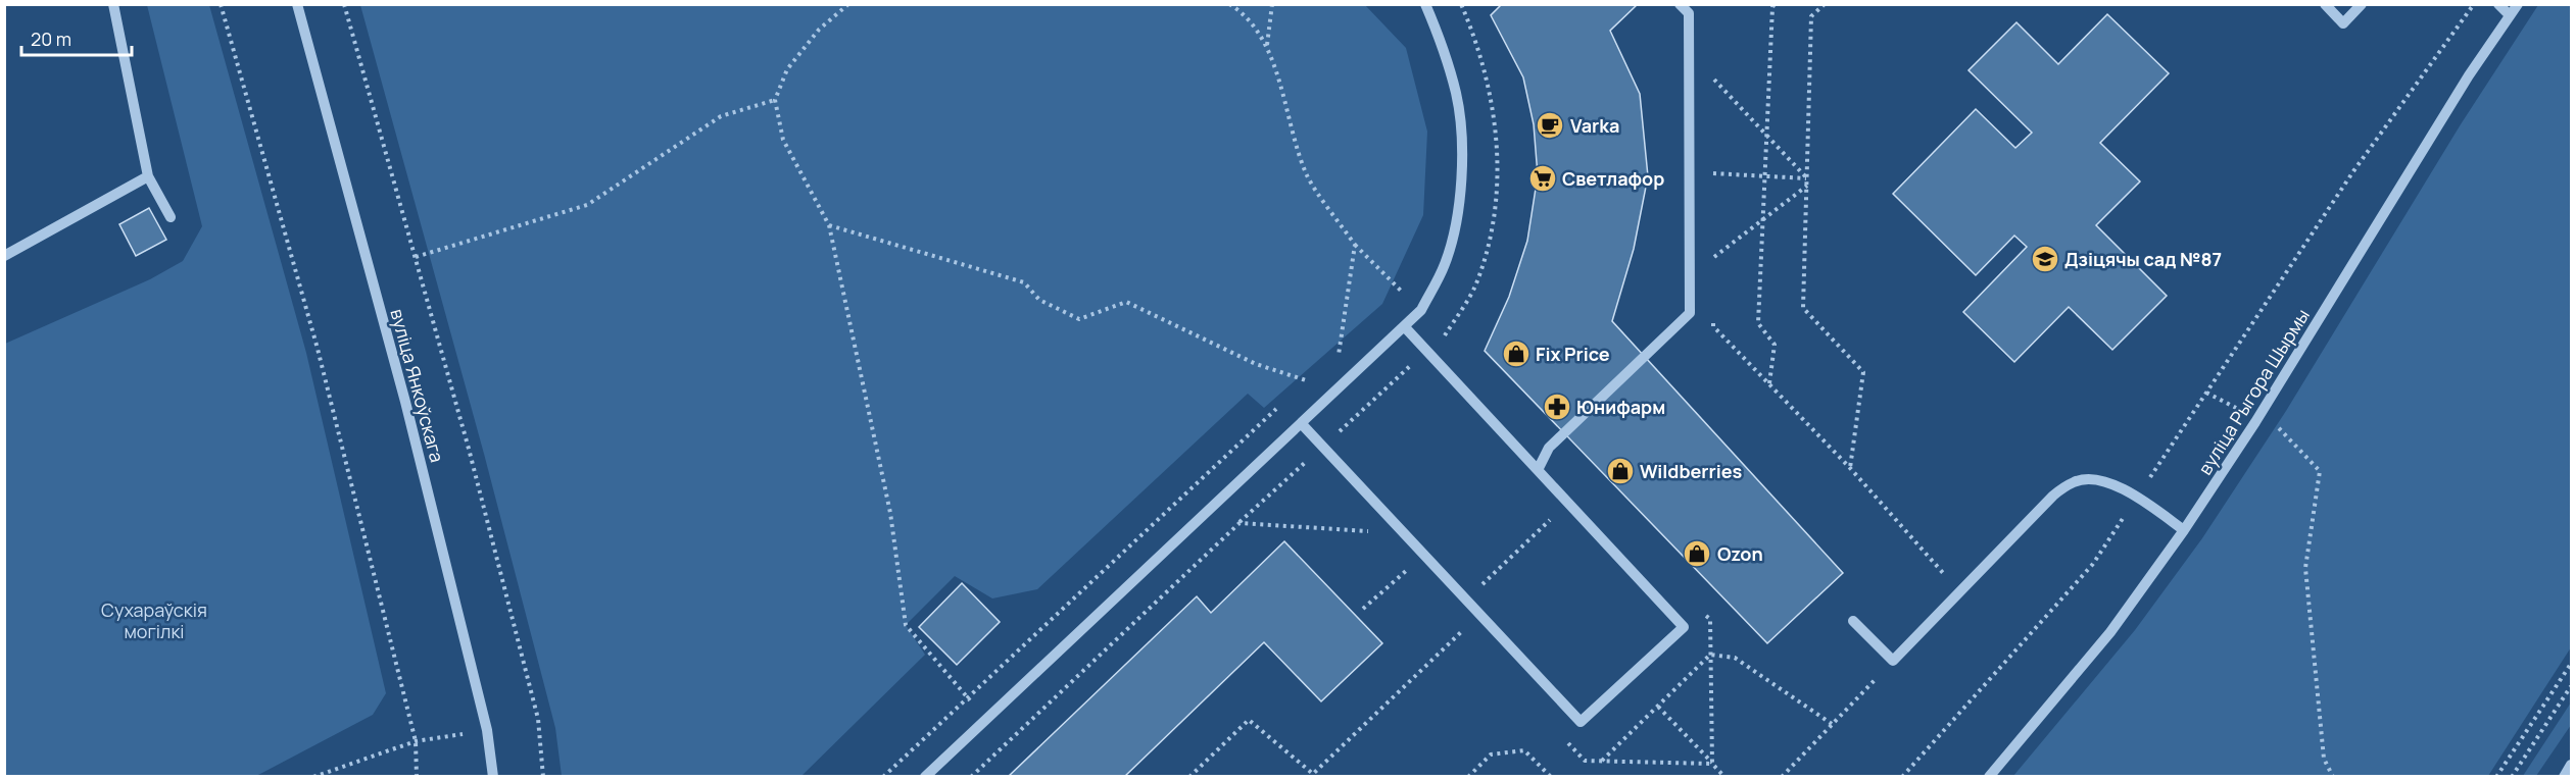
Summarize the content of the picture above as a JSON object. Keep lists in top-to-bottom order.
{
  "streets": {
    "street": ["вуліца Янкоўскага", "вуліца Рыгора Шырмы"]
  },
  "parks": ["Сухараўскія могілкі"],
  "places": {
    "cafe": ["Varka"],
    "supermarket": ["Светлафор"],
    "school or university": ["Дзіцячы сад №87"],
    "shop": ["Fix Price", "Wildberries", "Ozon"],
    "pharmacy": ["Юнифарм"]
  },
  "scale_bar": "20 m"
}
